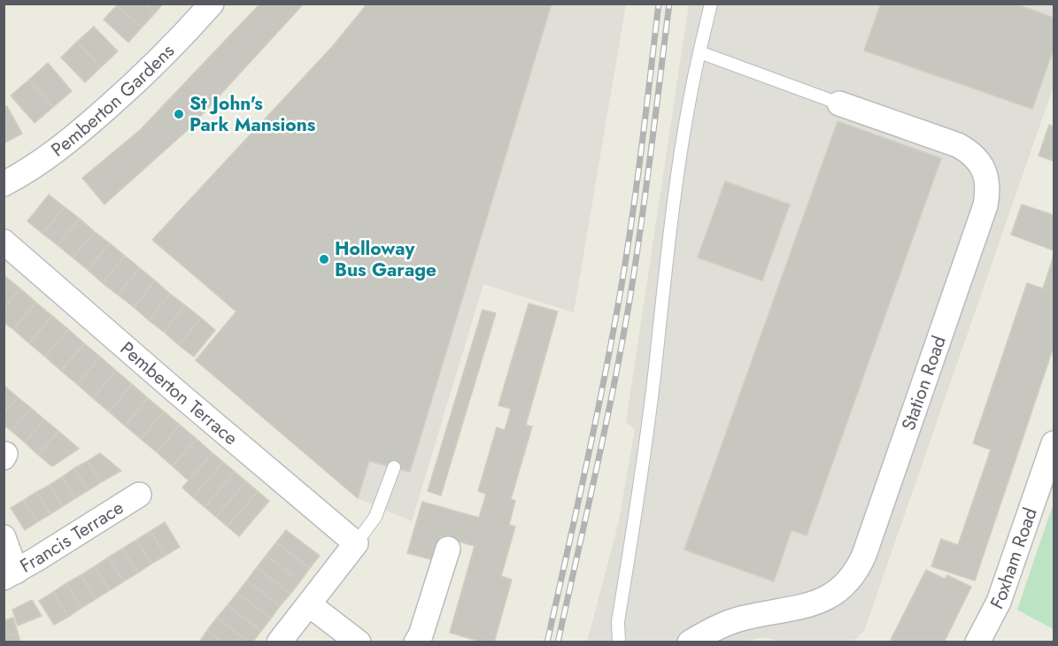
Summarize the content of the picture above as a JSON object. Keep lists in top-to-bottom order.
{
  "streets": {
    "street": [
      "Pemberton Gardens",
      "Station Road",
      "Pemberton Terrace",
      "Francis Terrace",
      "Foxham Road"
    ]
  },
  "places": ["St John's Park Mansions", "Holloway Bus Garage"]
}
